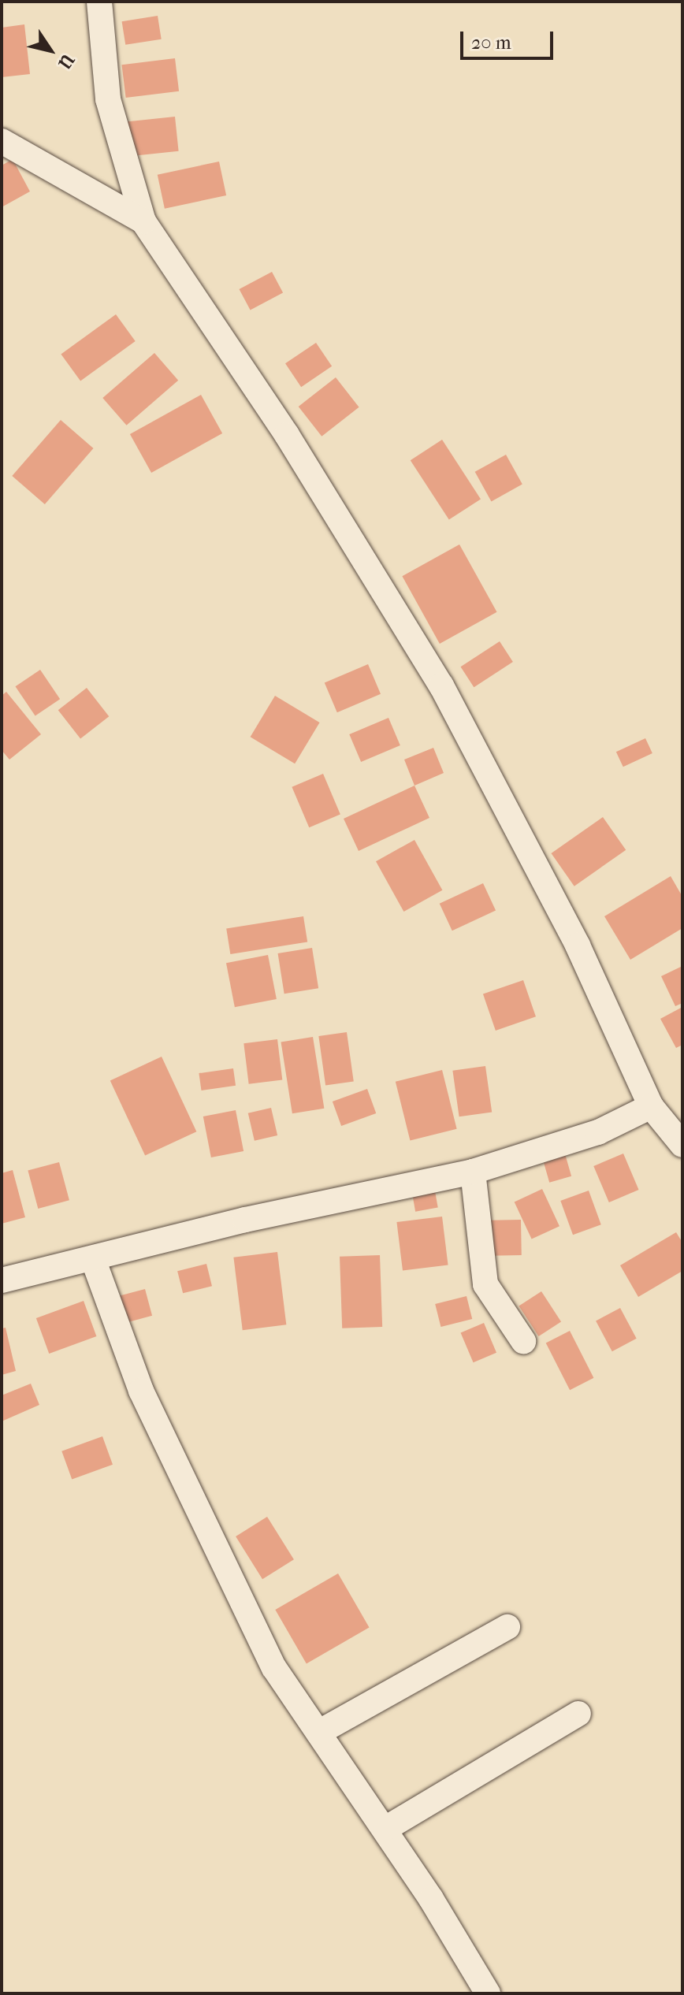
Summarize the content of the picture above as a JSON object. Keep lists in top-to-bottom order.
{
  "scale_bar": "20 m",
  "north": "bottom right"
}
